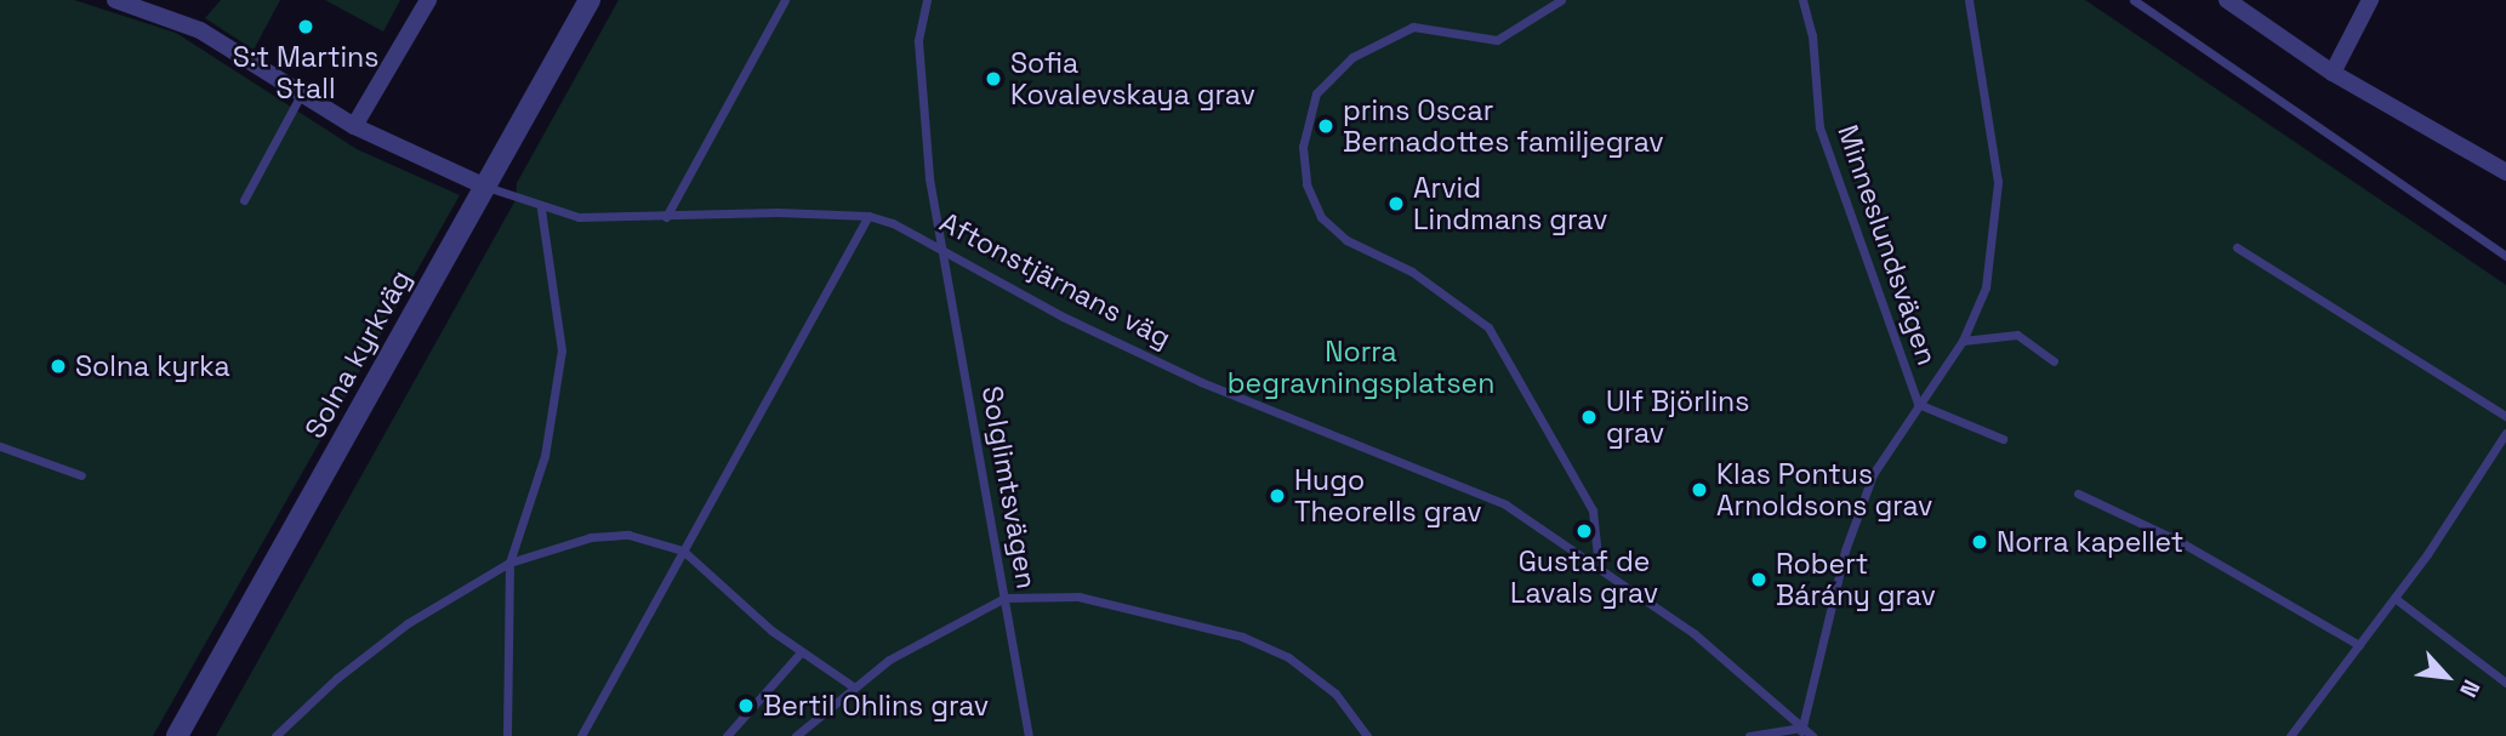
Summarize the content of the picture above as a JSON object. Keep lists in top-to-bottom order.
{
  "streets": {
    "street": ["Solna kyrkväg"],
    "lane": ["Minneslundsvägen", "Aftonstjärnans väg", "Solglimtsvägen"]
  },
  "crossings": [
    ["Aftonstjärnans väg", "Solna kyrkväg"],
    ["Aftonstjärnans väg", "Solglimtsvägen"]
  ],
  "parks": ["Norra begravningsplatsen"],
  "places": [
    "S:t Martins Stall",
    "Sofia Kovalevskaya grav",
    "prins Oscar Bernadottes familjegrav",
    "Arvid Lindmans grav",
    "Solna kyrka",
    "Ulf Björlins grav",
    "Klas Pontus Arnoldsons grav",
    "Hugo Theorells grav",
    "Gustaf de Lavals grav",
    "Norra kapellet",
    "Robert Bárány grav",
    "Bertil Ohlins grav"
  ],
  "north": "bottom right"
}
